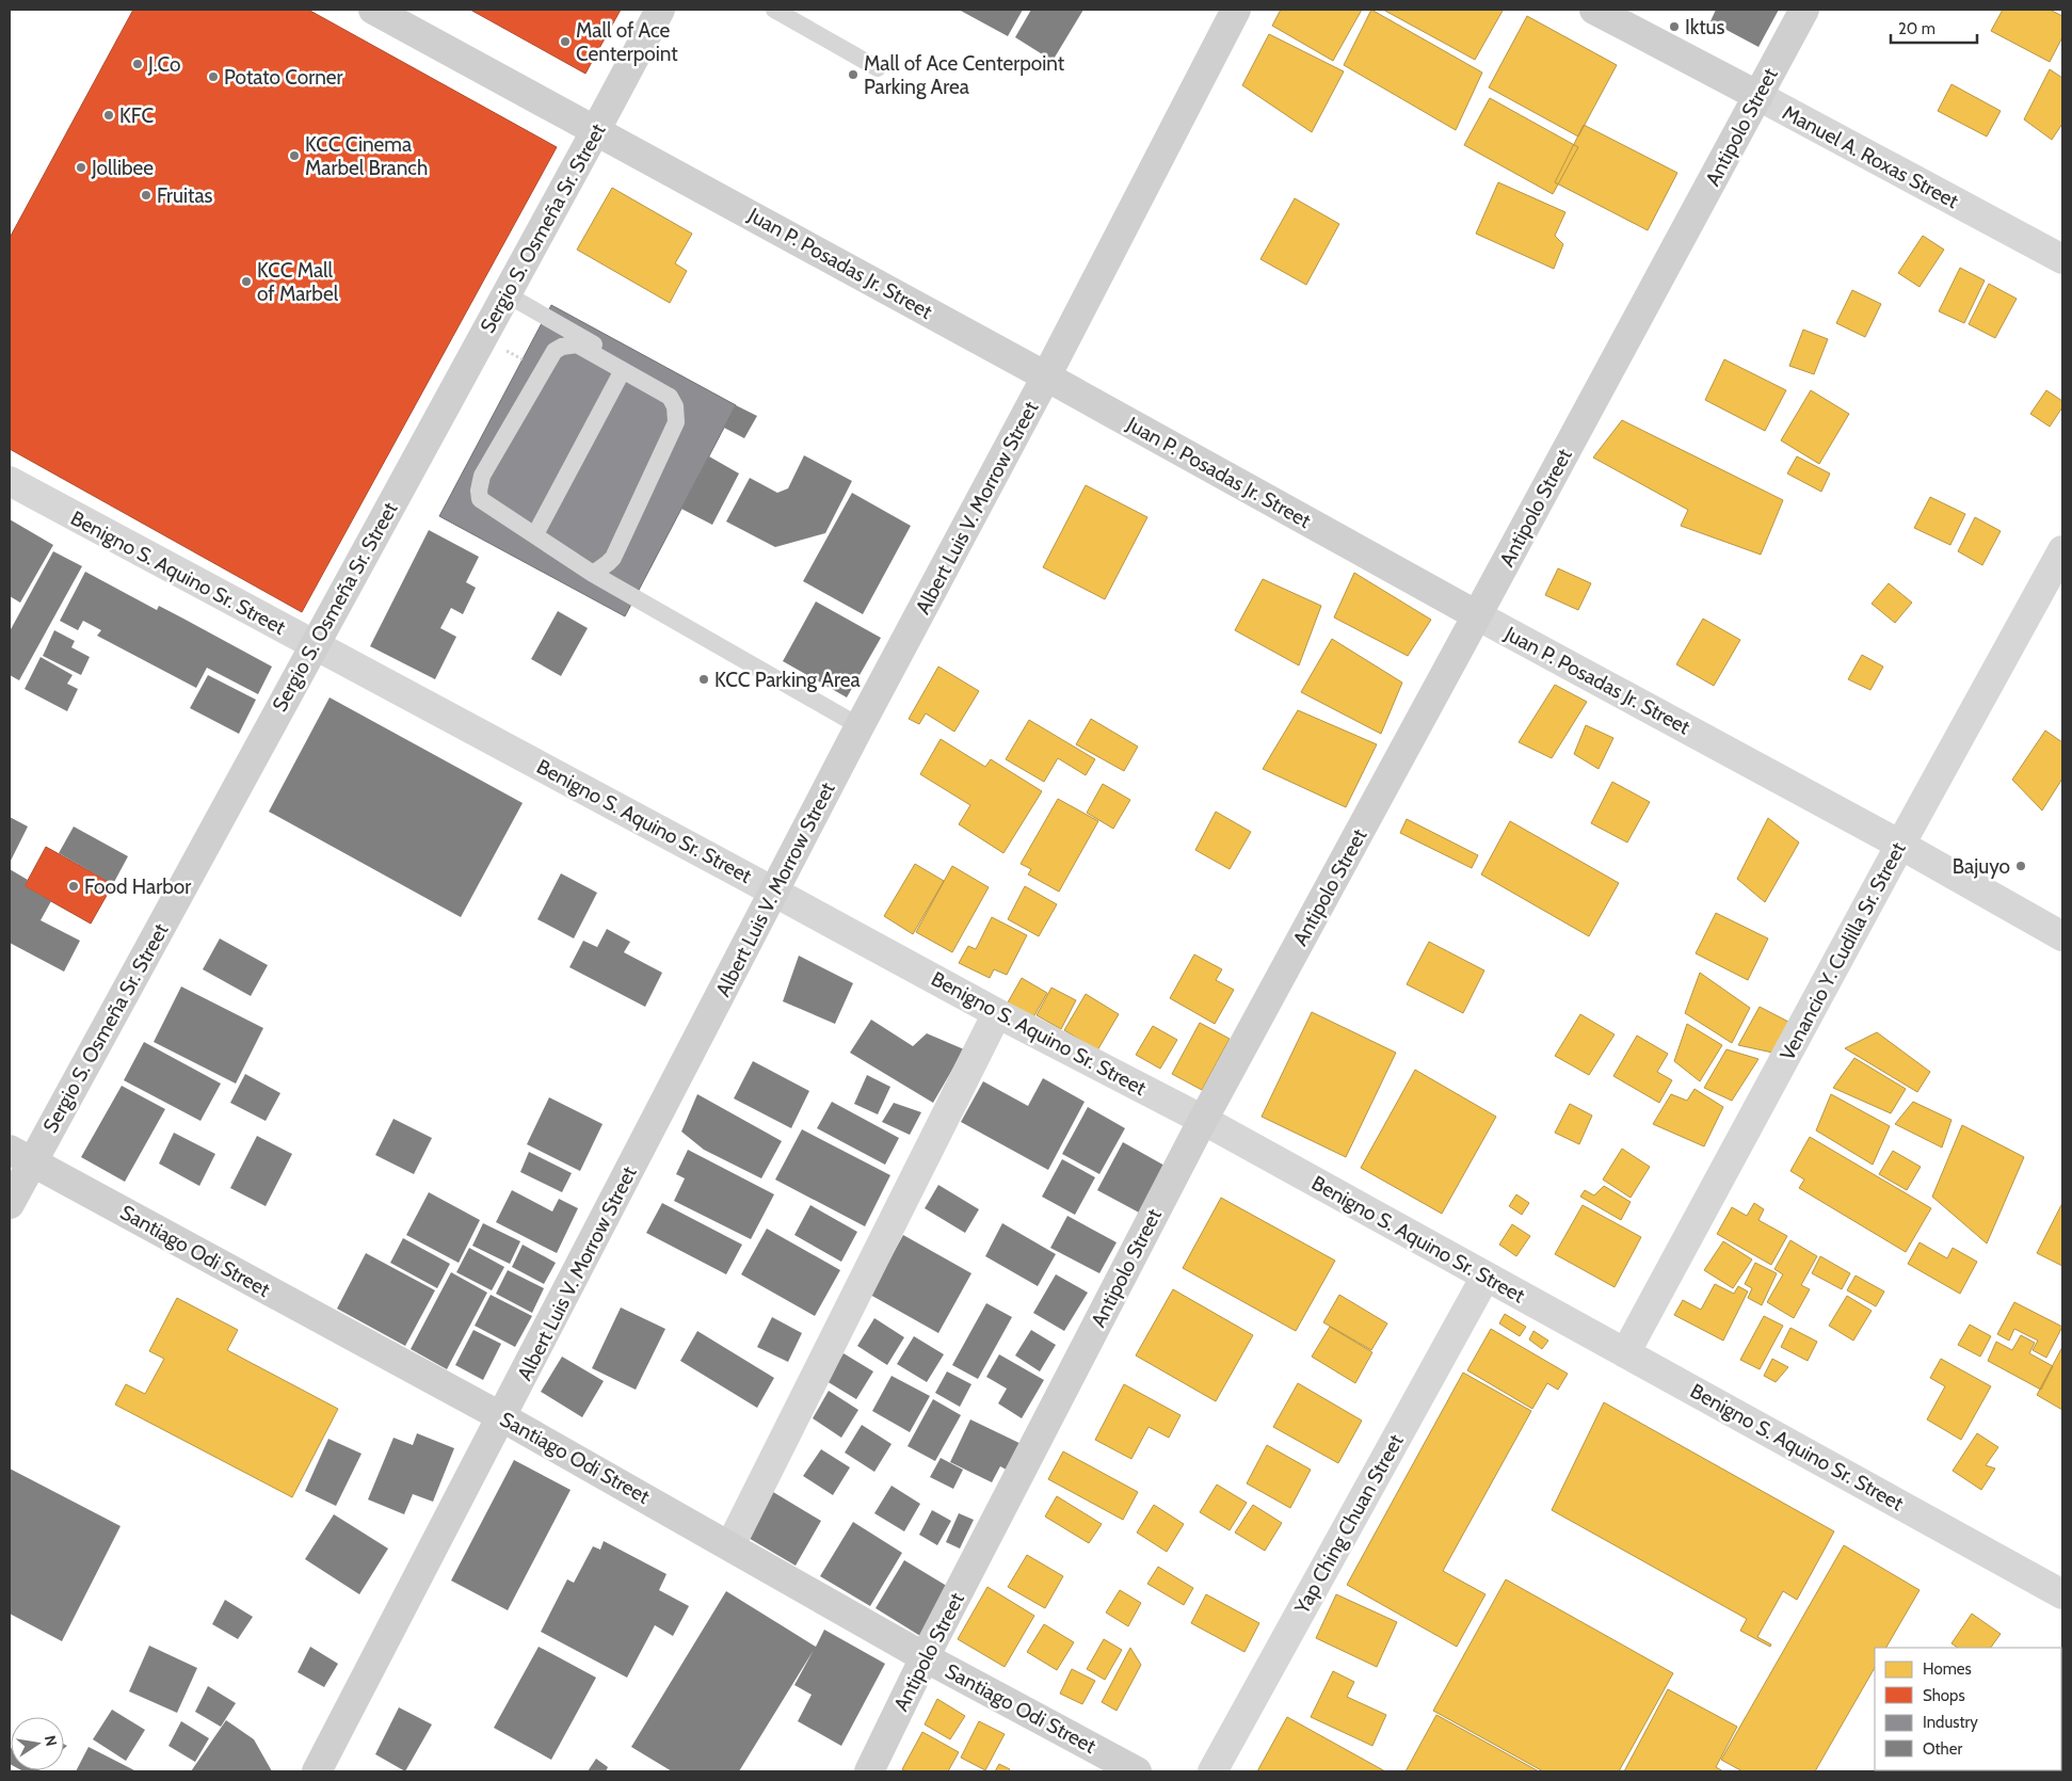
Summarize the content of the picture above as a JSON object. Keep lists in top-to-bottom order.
{
  "streets": {
    "street": [
      "Antipolo Street",
      "Manuel A. Roxas Street",
      "Sergio S. Osmeña Sr. Street",
      "Juan P. Posadas Jr. Street",
      "Albert Luis V. Morrow Street",
      "Benigno S. Aquino Sr. Street",
      "Venancio Y. Cudilla Sr. Street",
      "Santiago Odi Street",
      "Yap Ching Chuan Street"
    ]
  },
  "crossings": [
    ["Antipolo Street", "Manuel A. Roxas Street"],
    ["Antipolo Street", "Juan P. Posadas Jr. Street"],
    ["Antipolo Street", "Benigno S. Aquino Sr. Street"],
    ["Antipolo Street", "Santiago Odi Street"],
    ["Sergio S. Osmeña Sr. Street", "Juan P. Posadas Jr. Street"],
    ["Sergio S. Osmeña Sr. Street", "Benigno S. Aquino Sr. Street"],
    ["Sergio S. Osmeña Sr. Street", "Santiago Odi Street"],
    ["Juan P. Posadas Jr. Street", "Albert Luis V. Morrow Street"],
    ["Juan P. Posadas Jr. Street", "Venancio Y. Cudilla Sr. Street"],
    ["Albert Luis V. Morrow Street", "Benigno S. Aquino Sr. Street"],
    ["Albert Luis V. Morrow Street", "Santiago Odi Street"],
    ["Benigno S. Aquino Sr. Street", "Venancio Y. Cudilla Sr. Street"],
    ["Benigno S. Aquino Sr. Street", "Yap Ching Chuan Street"]
  ],
  "places": [
    "Iktus",
    "Mall of Ace Centerpoint",
    "J.Co",
    "Mall of Ace Centerpoint Parking Area",
    "Potato Corner",
    "KFC",
    "KCC Cinema Marbel Branch",
    "Jollibee",
    "Fruitas",
    "KCC Mall of Marbel",
    "KCC Parking Area",
    "Bajuyo",
    "Food Harbor"
  ],
  "legend": [
    "Homes",
    "Shops",
    "Industry",
    "Other"
  ],
  "scale_bar": "20 m",
  "north": "right"
}
